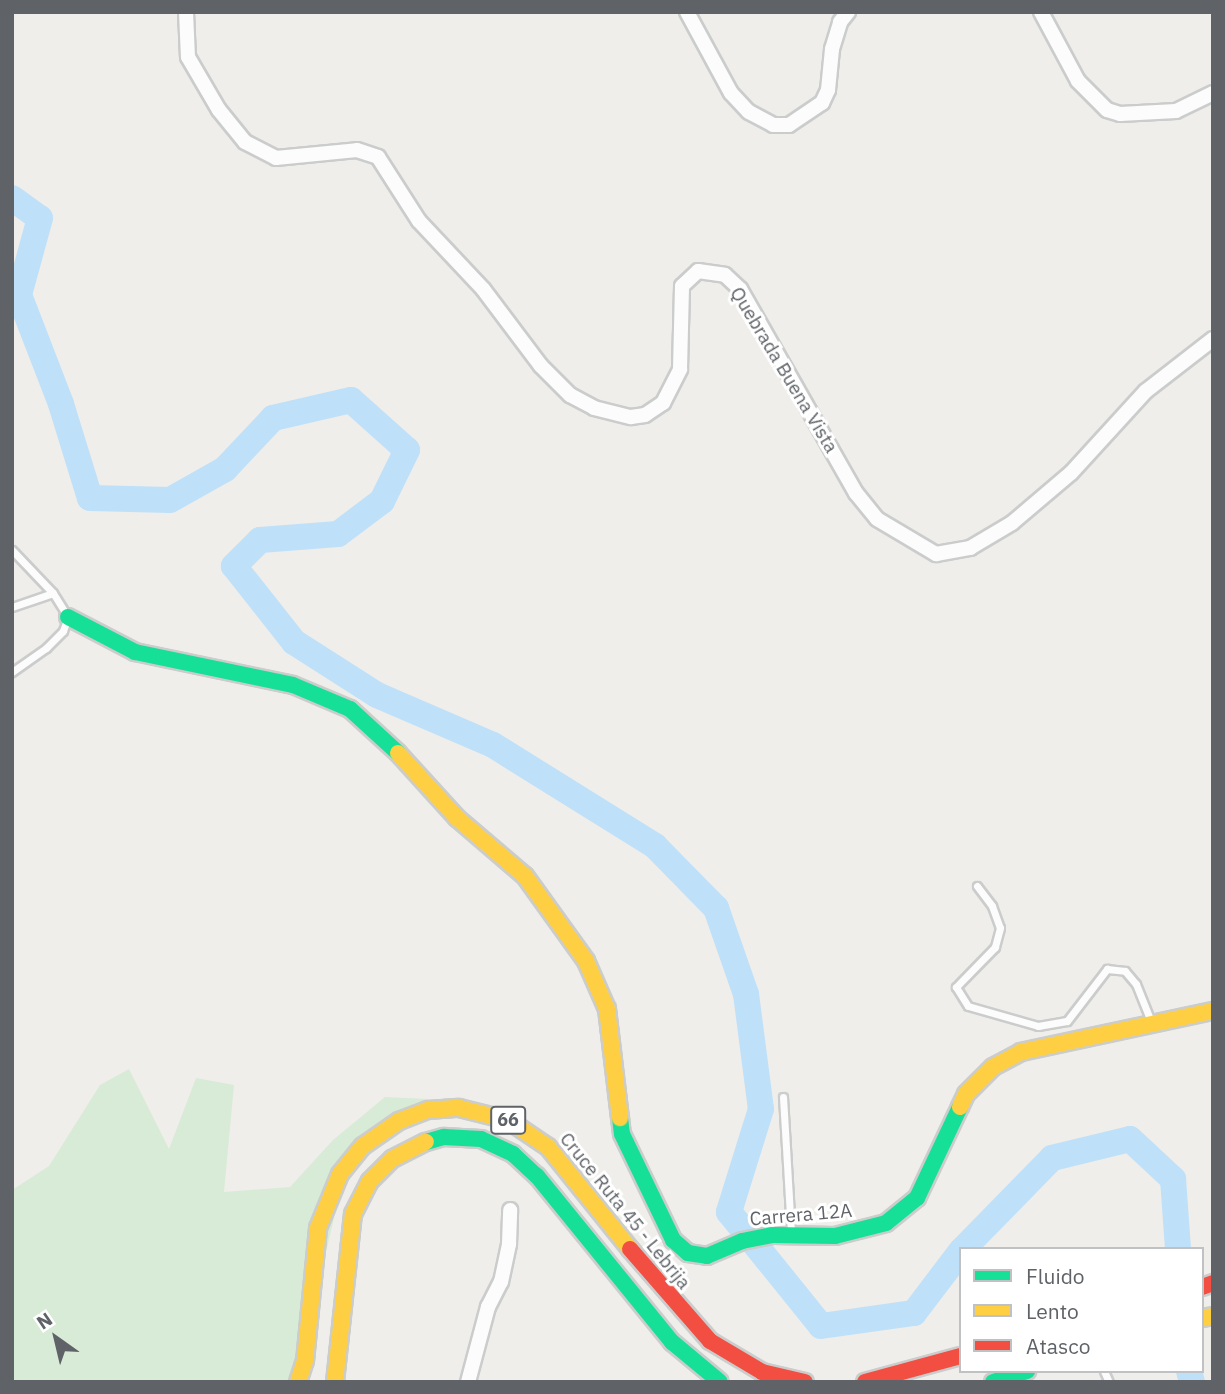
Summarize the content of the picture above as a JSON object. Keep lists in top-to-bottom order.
{
  "streets": {
    "main road": ["66", "Cruce Ruta 45 - Lebrija", "Carrera 12A"],
    "street": ["Quebrada Buena Vista"]
  },
  "legend": ["Fluido", "Lento", "Atasco"],
  "north": "top left"
}
